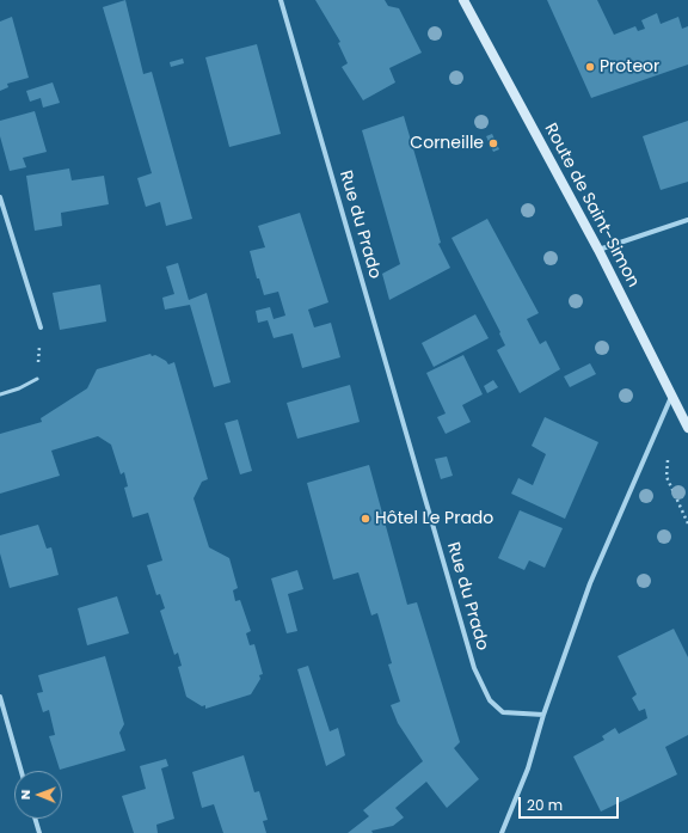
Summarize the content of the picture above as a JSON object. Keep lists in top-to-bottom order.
{
  "streets": {
    "main road": ["Route de Saint-Simon"],
    "street": ["Rue du Prado"]
  },
  "places": ["Proteor", "Corneille", "Hôtel Le Prado"],
  "scale_bar": "20 m",
  "north": "left"
}
